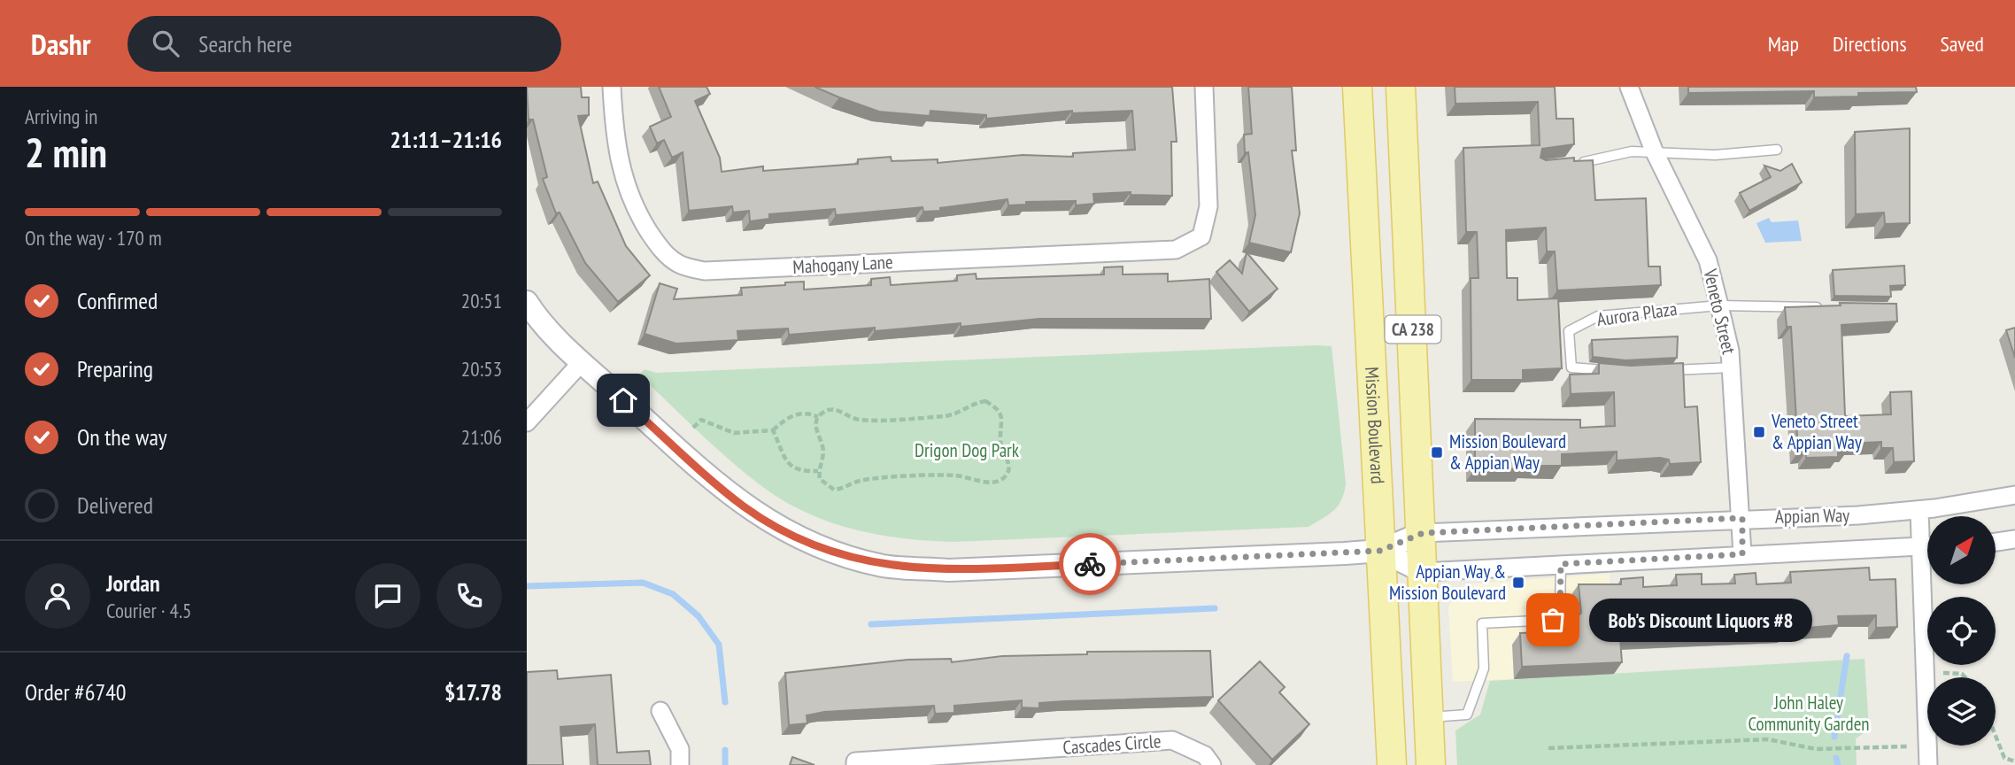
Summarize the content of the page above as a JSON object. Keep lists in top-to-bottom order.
{
  "streets": {
    "main road": ["CA 238", "Mission Boulevard"],
    "street": [
      "Mahogany Lane",
      "Veneto Street",
      "Appian Way",
      "Cascades Circle"
    ],
    "lane": ["Aurora Plaza"]
  },
  "crossings": [
    ["Veneto Street", "Aurora Plaza"],
    ["Veneto Street", "Appian Way"],
    ["CA 238", "Appian Way"]
  ],
  "parks": ["Drigon Dog Park", "John Haley Community Garden"],
  "places": {
    "transit": ["Veneto Street & Appian Way", "Mission Boulevard & Appian Way", "Appian Way & Mission Boulevard"],
    "other": ["Bob's Discount Liquors #8"]
  },
  "north": "top right",
  "page": {
    "header": "Dashr",
    "search": "Search here",
    "nav": ["Map", "Directions", "Saved"],
    "heading": ["2 min", "Arriving in", "21:11–21:16"],
    "panel": [
      "Jordan",
      "Courier · 4.5",
      "Order #6740",
      "$17.78"
    ],
    "bar": "On the way · 170 m",
    "list": [
      ["Confirmed", "20:51"],
      ["Preparing", "20:53"],
      ["On the way", "21:06"],
      "Delivered"
    ],
    "bubble": "Bob's Discount Liquors #8"
  }
}
